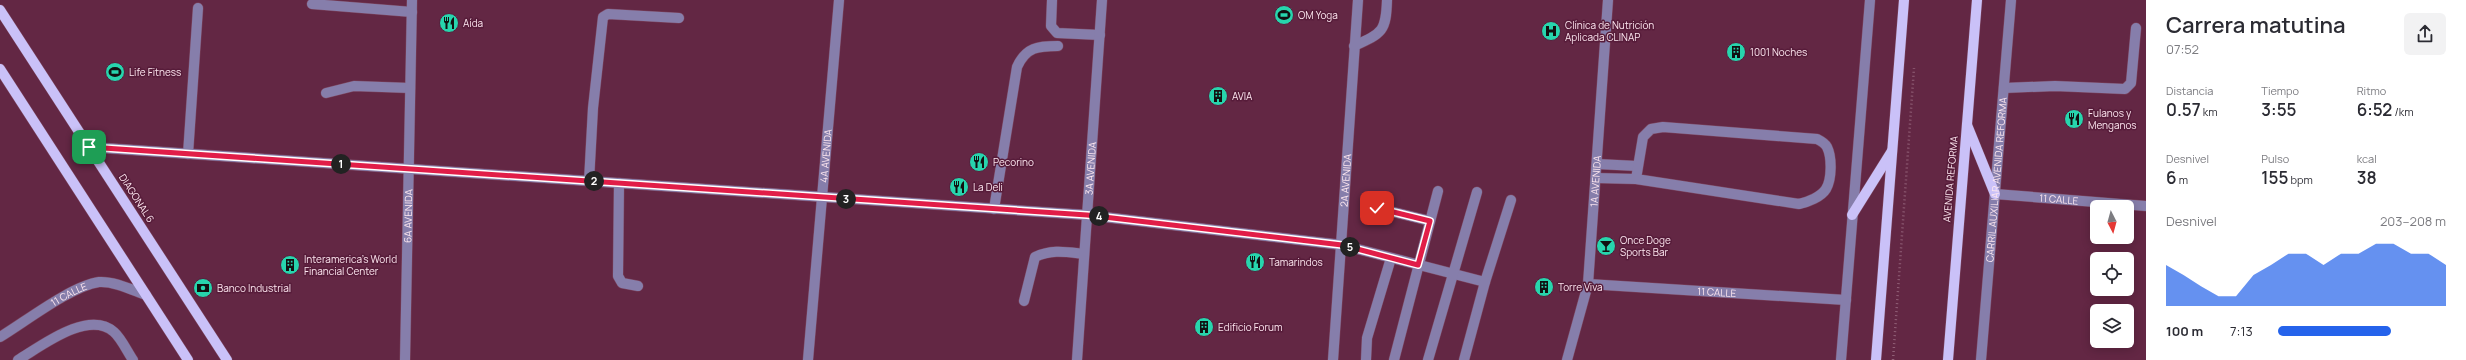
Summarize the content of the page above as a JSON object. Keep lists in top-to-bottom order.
{
  "streets": {
    "main road": ["AVENIDA REFORMA", "DIAGONAL 6"],
    "street": [
      "4A AVENIDA",
      "3A AVENIDA",
      "2A AVENIDA",
      "CARRIL AUXILIAR AVENIDA REFORMA",
      "1A AVENIDA",
      "11 CALLE",
      "6A AVENIDA"
    ]
  },
  "crossings": [
    ["CARRIL AUXILIAR AVENIDA REFORMA", "11 CALLE"],
    ["1A AVENIDA", "11 CALLE"]
  ],
  "places": {
    "sports": ["OM Yoga", "Life Fitness"],
    "restaurant": [
      "Aída",
      "Fulanos y Menganos",
      "Pecorino",
      "La Deli",
      "Tamarindos"
    ],
    "hospital": ["Clínica de Nutrición Aplicada CLINAP"],
    "building": [
      "1001 Noches",
      "AVIA",
      "Interamerica's World Financial Center",
      "Torre Viva",
      "Edificio Forum"
    ],
    "bar": ["Once Doge Sports Bar"],
    "bank": ["Banco Industrial"]
  },
  "north": "bottom",
  "page": {
    "heading": ["Carrera matutina", "07:52"],
    "stats": [
      ["Distancia", "0.57 km"],
      ["Tiempo", "3:55"],
      ["Ritmo", "6:52 /km"],
      ["Desnivel", "6 m"],
      ["Pulso", "155 bpm"],
      ["kcal", "38"]
    ],
    "pins": [
      "1",
      "2",
      "3",
      "4",
      "5"
    ],
    "chart": ["Desnivel", "203–208 m"],
    "list": [
      {
        "name": "100 m",
        "note": "7:13"
      }
    ]
  }
}
